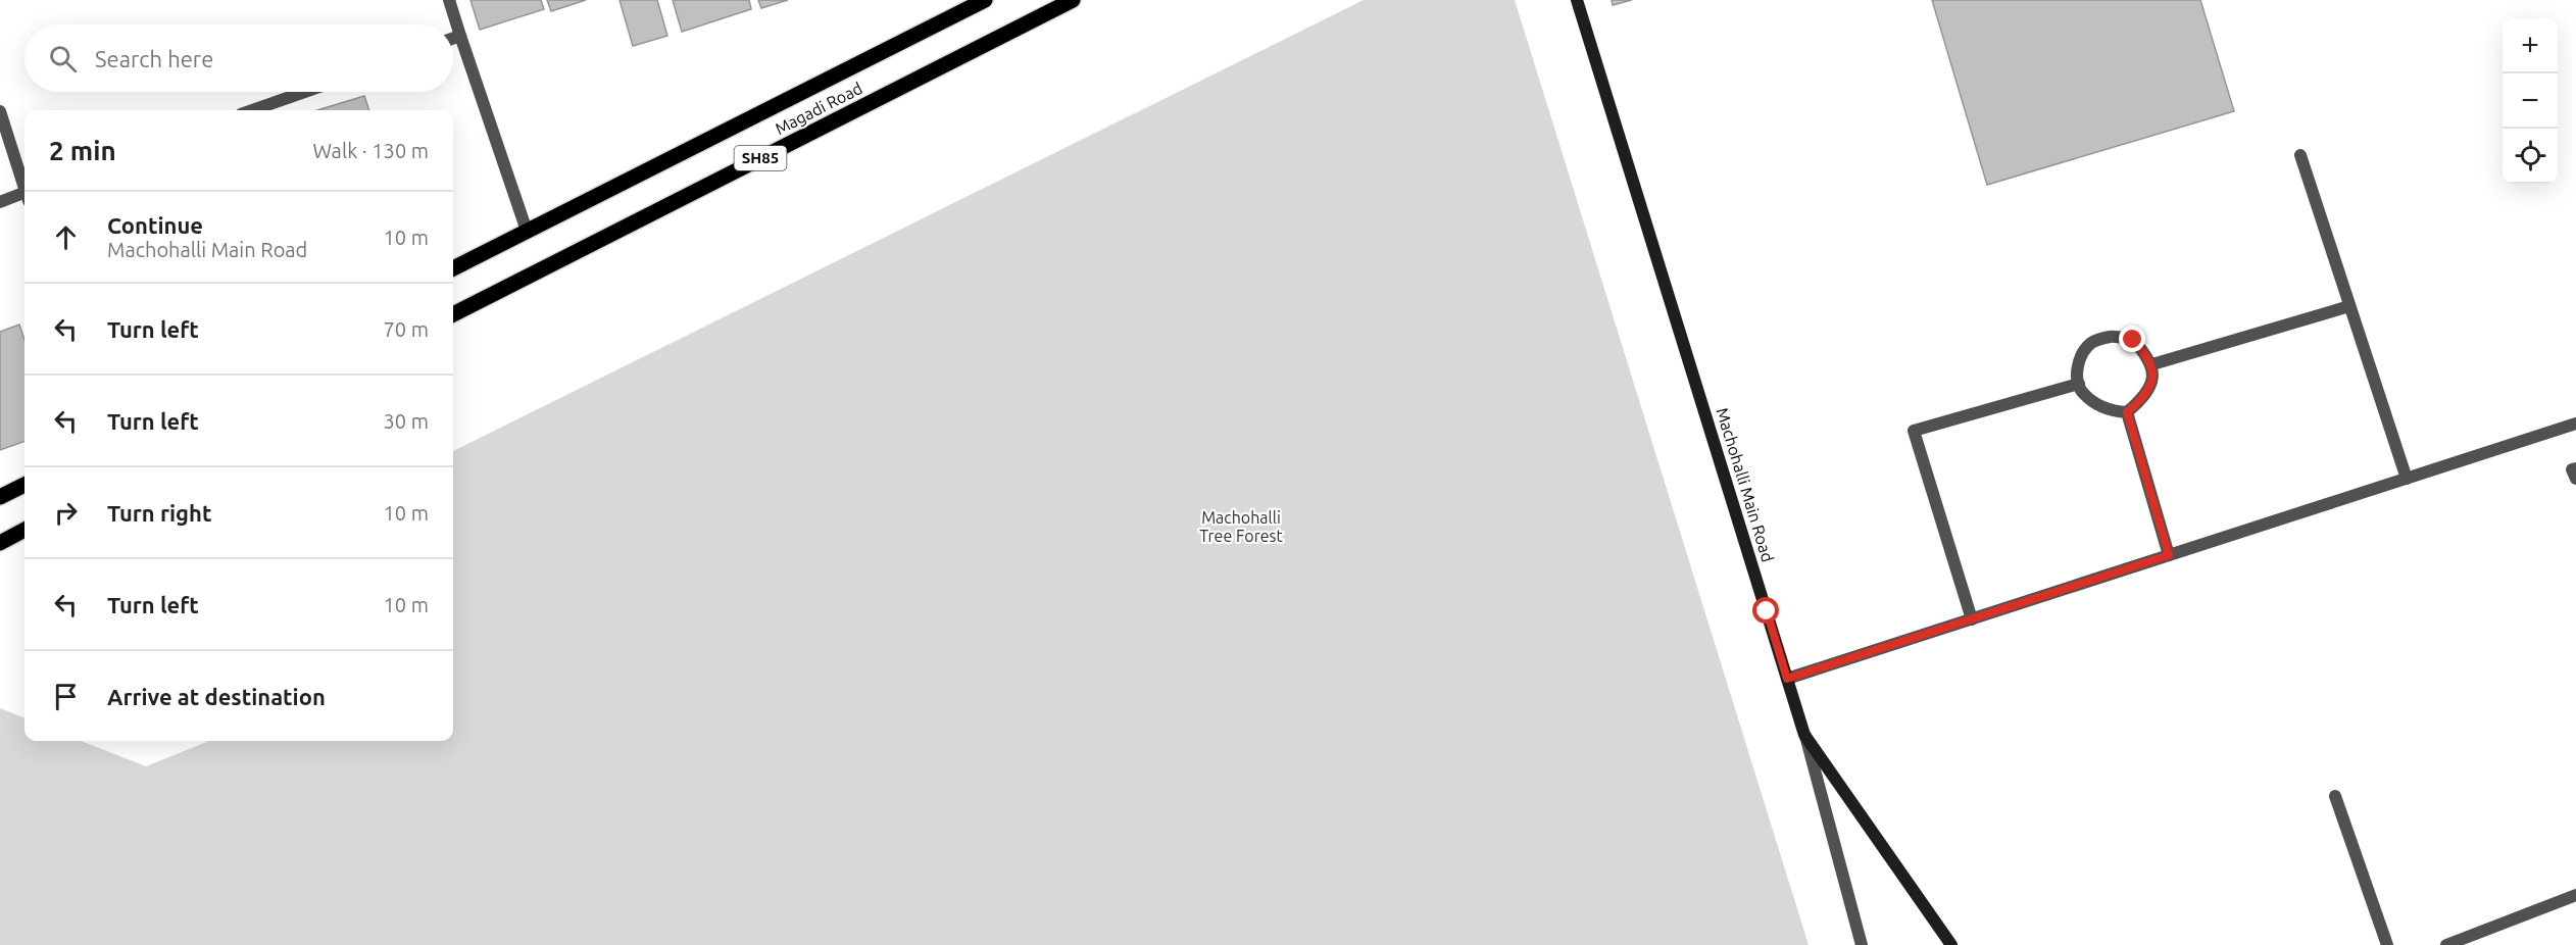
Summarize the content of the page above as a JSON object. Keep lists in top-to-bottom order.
{
  "streets": {
    "main road": ["Magadi Road", "SH85"],
    "street": ["Machohalli Main Road"]
  },
  "parks": ["Machohalli Tree Forest"],
  "page": {
    "map_buttons": ["+", "−"],
    "search": "Search here",
    "heading": ["2 min", "Walk · 130 m"],
    "list": [
      ["Continue", "Machohalli Main Road", "10 m"],
      ["Turn left", "70 m"],
      ["Turn left", "30 m"],
      ["Turn right", "10 m"],
      ["Turn left", "10 m"],
      "Arrive at destination"
    ]
  }
}
